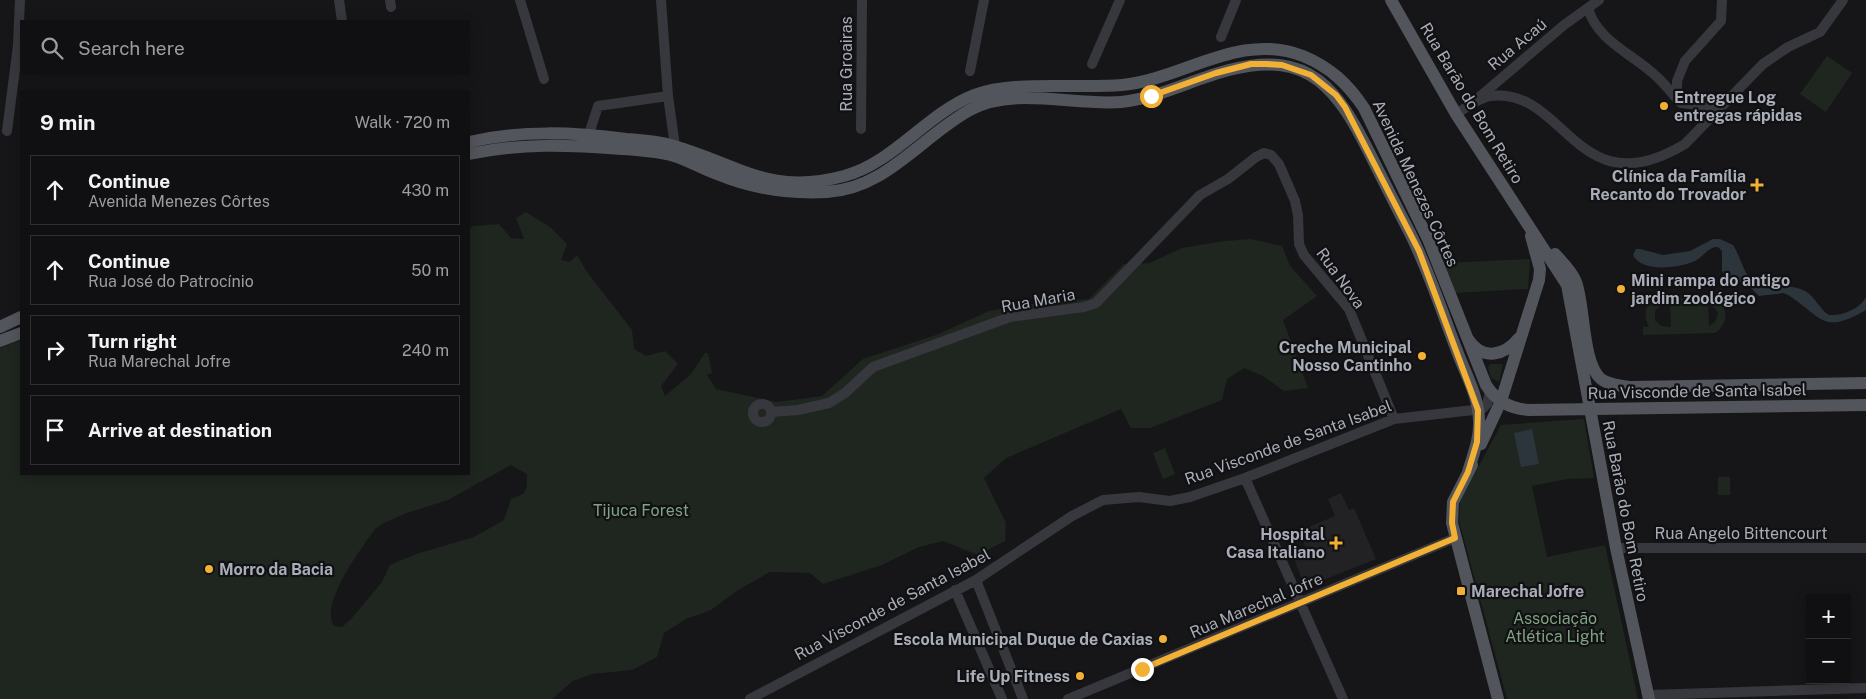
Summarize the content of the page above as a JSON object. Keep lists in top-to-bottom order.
{
  "streets": {
    "main road": ["Rua Barão do Bom Retiro", "Avenida Menezes Côrtes", "Rua Visconde de Santa Isabel"],
    "street": [
      "Rua Acaú",
      "Rua Groairas",
      "Rua Nova",
      "Rua Maria",
      "Rua Angelo Bittencourt",
      "Rua Marechal Jofre"
    ]
  },
  "crossings": [
    ["Rua Acaú", "Rua Barão do Bom Retiro"],
    ["Rua Barão do Bom Retiro", "Rua Visconde de Santa Isabel"],
    ["Rua Barão do Bom Retiro", "Rua Angelo Bittencourt"],
    ["Avenida Menezes Côrtes", "Rua Visconde de Santa Isabel"],
    ["Rua Nova", "Rua Maria"],
    ["Rua Nova", "Rua Visconde de Santa Isabel"]
  ],
  "parks": ["Tijuca Forest", "Associação Atlética Light"],
  "places": {
    "other": [
      "Entregue Log entregas rápidas",
      "Mini rampa do antigo jardim zoológico",
      "Creche Municipal Nosso Cantinho",
      "Morro da Bacia",
      "Escola Municipal Duque de Caxias",
      "Life Up Fitness"
    ],
    "health": ["Clínica da Família Recanto do Trovador", "Hospital Casa Italiano"],
    "transit": ["Marechal Jofre"]
  },
  "page": {
    "search": "Search here",
    "heading": ["9 min", "Walk · 720 m"],
    "list": [
      ["Continue", "Avenida Menezes Côrtes", "430 m"],
      ["Continue", "Rua José do Patrocínio", "50 m"],
      ["Turn right", "Rua Marechal Jofre", "240 m"],
      "Arrive at destination"
    ],
    "map_buttons": ["+", "−"]
  }
}
